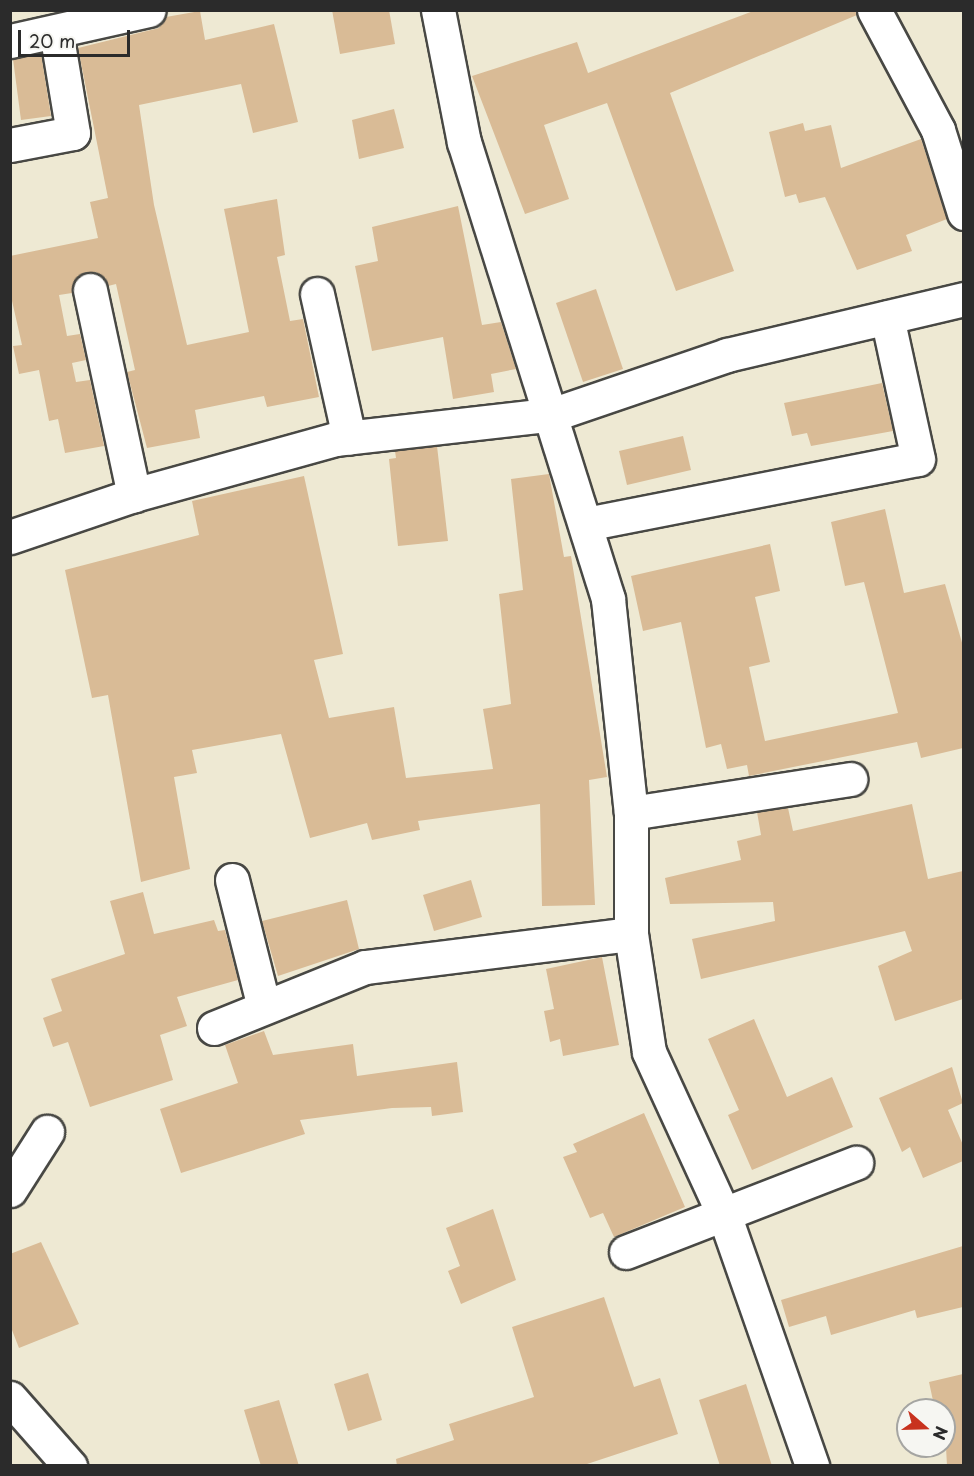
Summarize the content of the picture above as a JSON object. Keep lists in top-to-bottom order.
{
  "scale_bar": "20 m",
  "north": "right"
}
